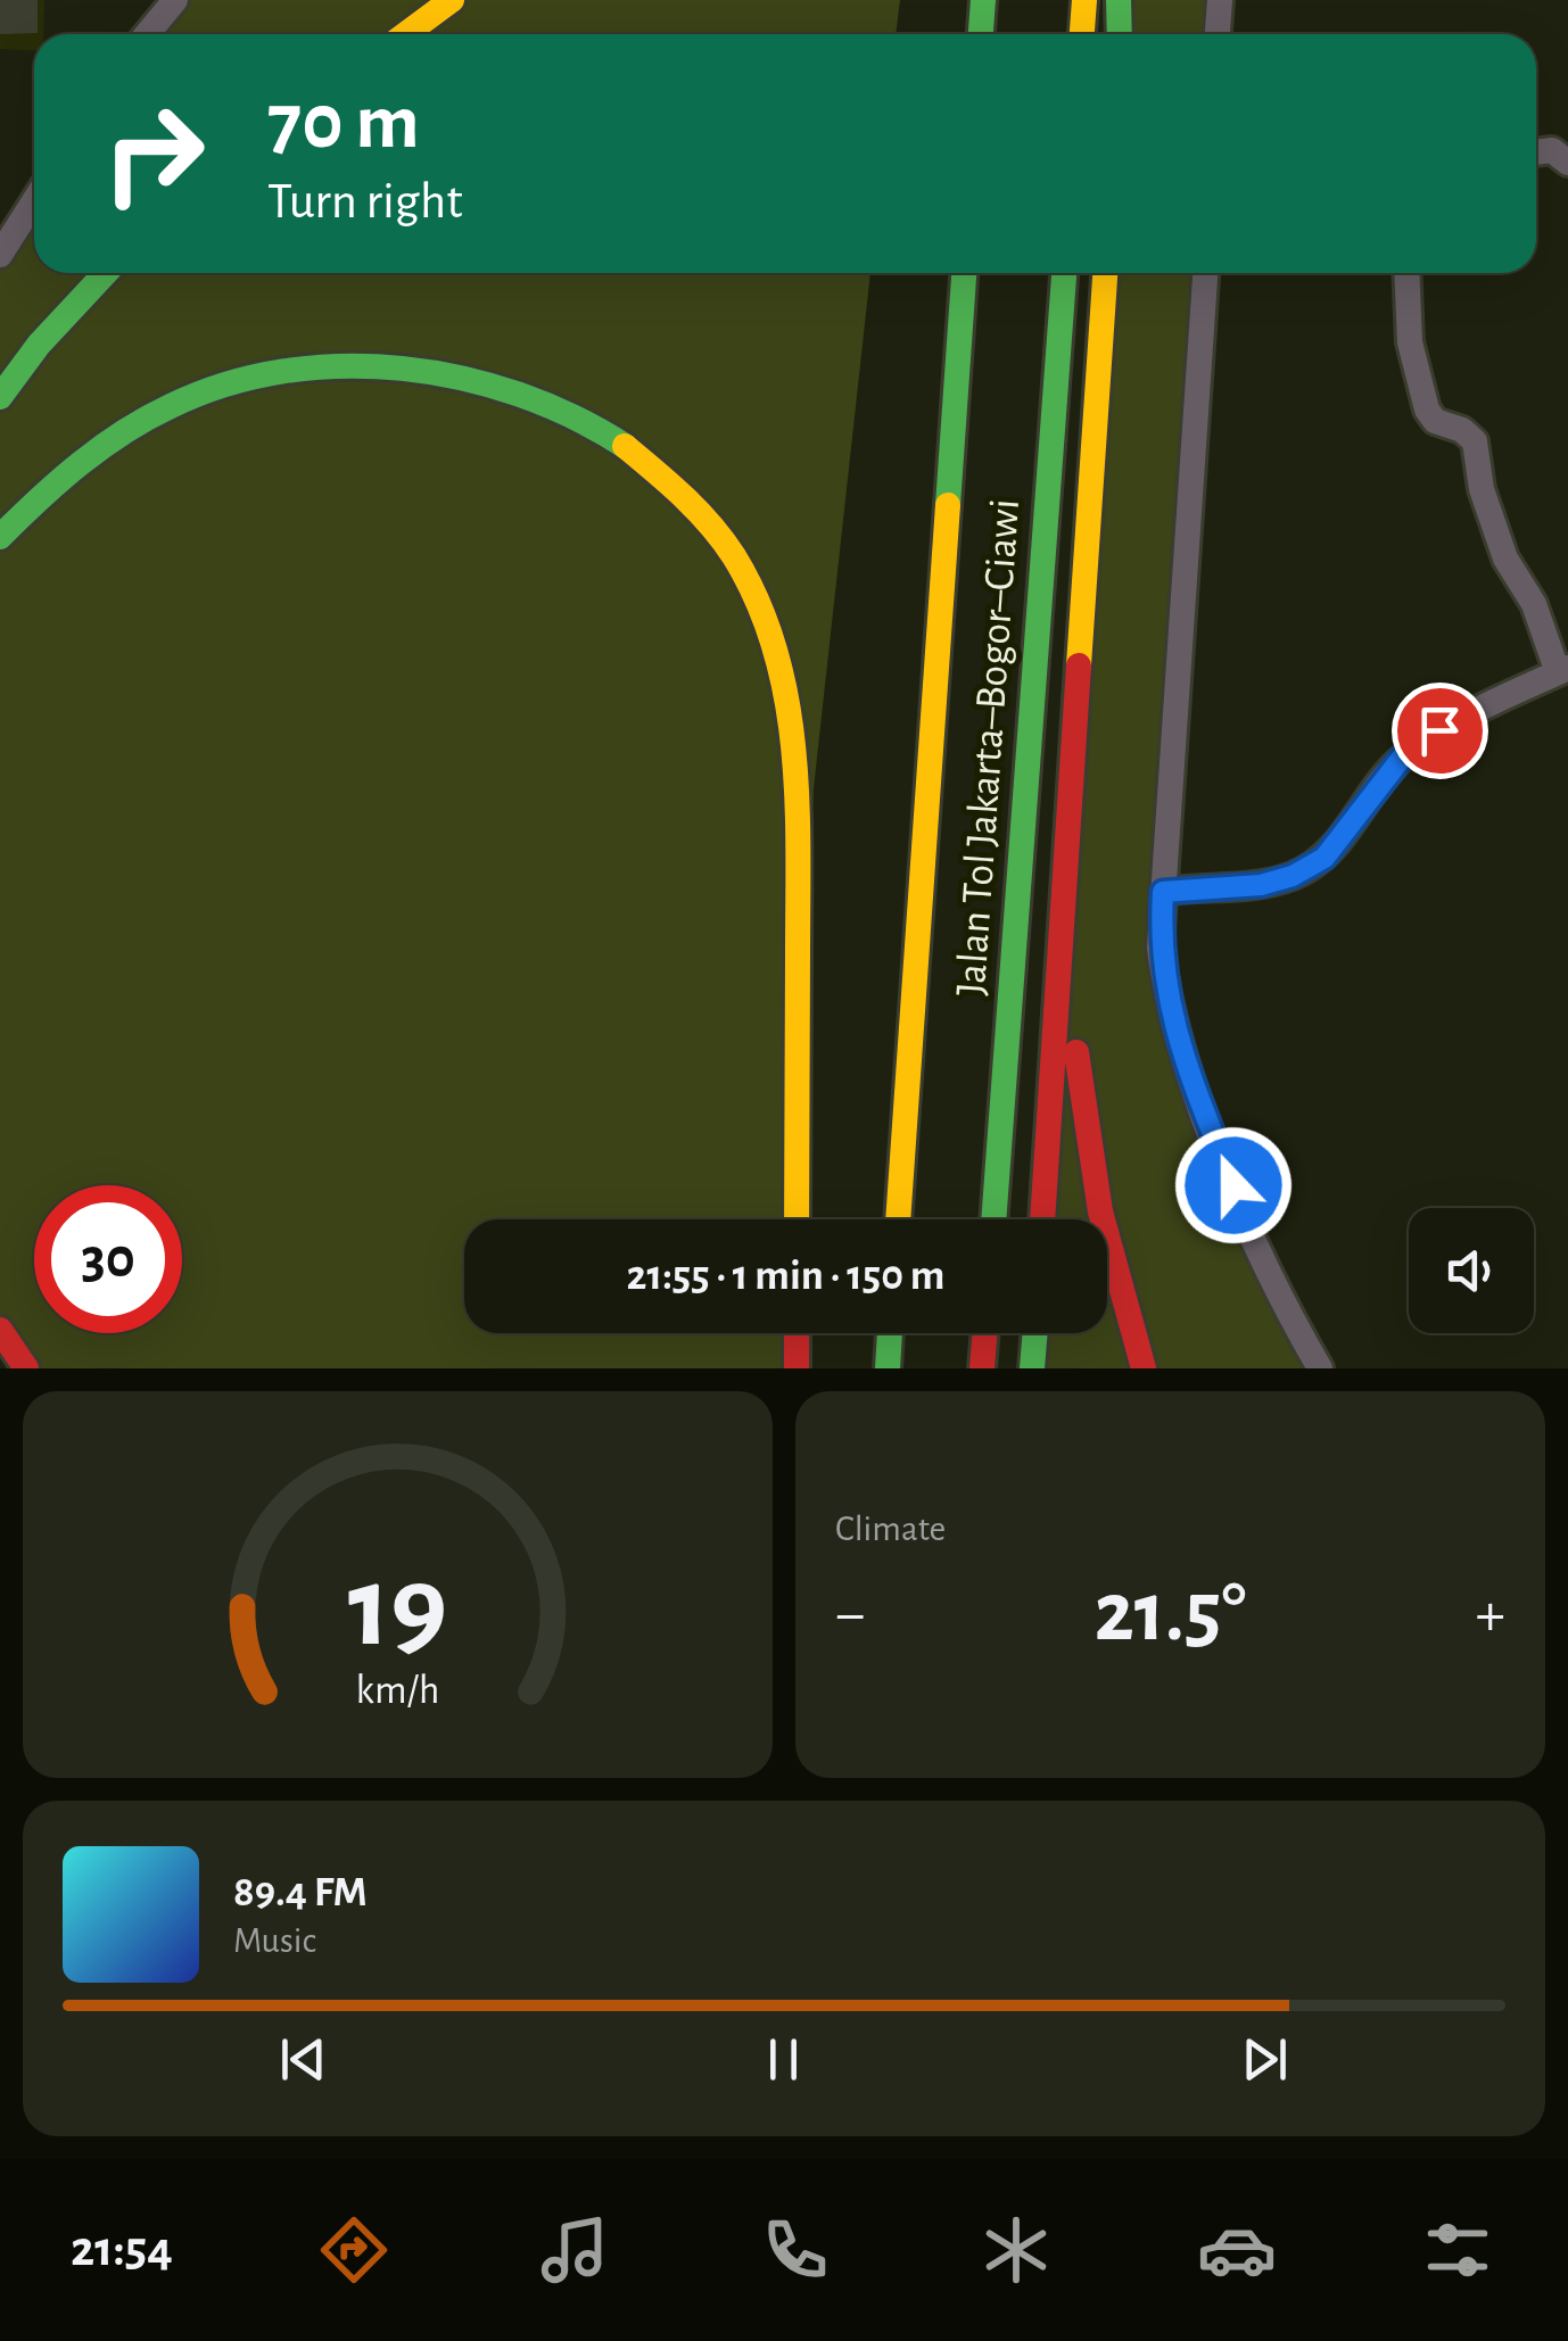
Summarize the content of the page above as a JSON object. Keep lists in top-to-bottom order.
{
  "streets": {
    "highway": ["Jalan Tol Jakarta–Bogor–Ciawi"]
  },
  "page": {
    "turn": ["70 m", "Turn right"],
    "limit": "30",
    "trip": "21:55 · 1 min · 150 m",
    "tile": "Climate",
    "heat": ["−", "21.5°", "+"],
    "song": ["89.4 FM", "Music"],
    "tabs": "21:54",
    "gauge": ["19", "km/h"]
  }
}
